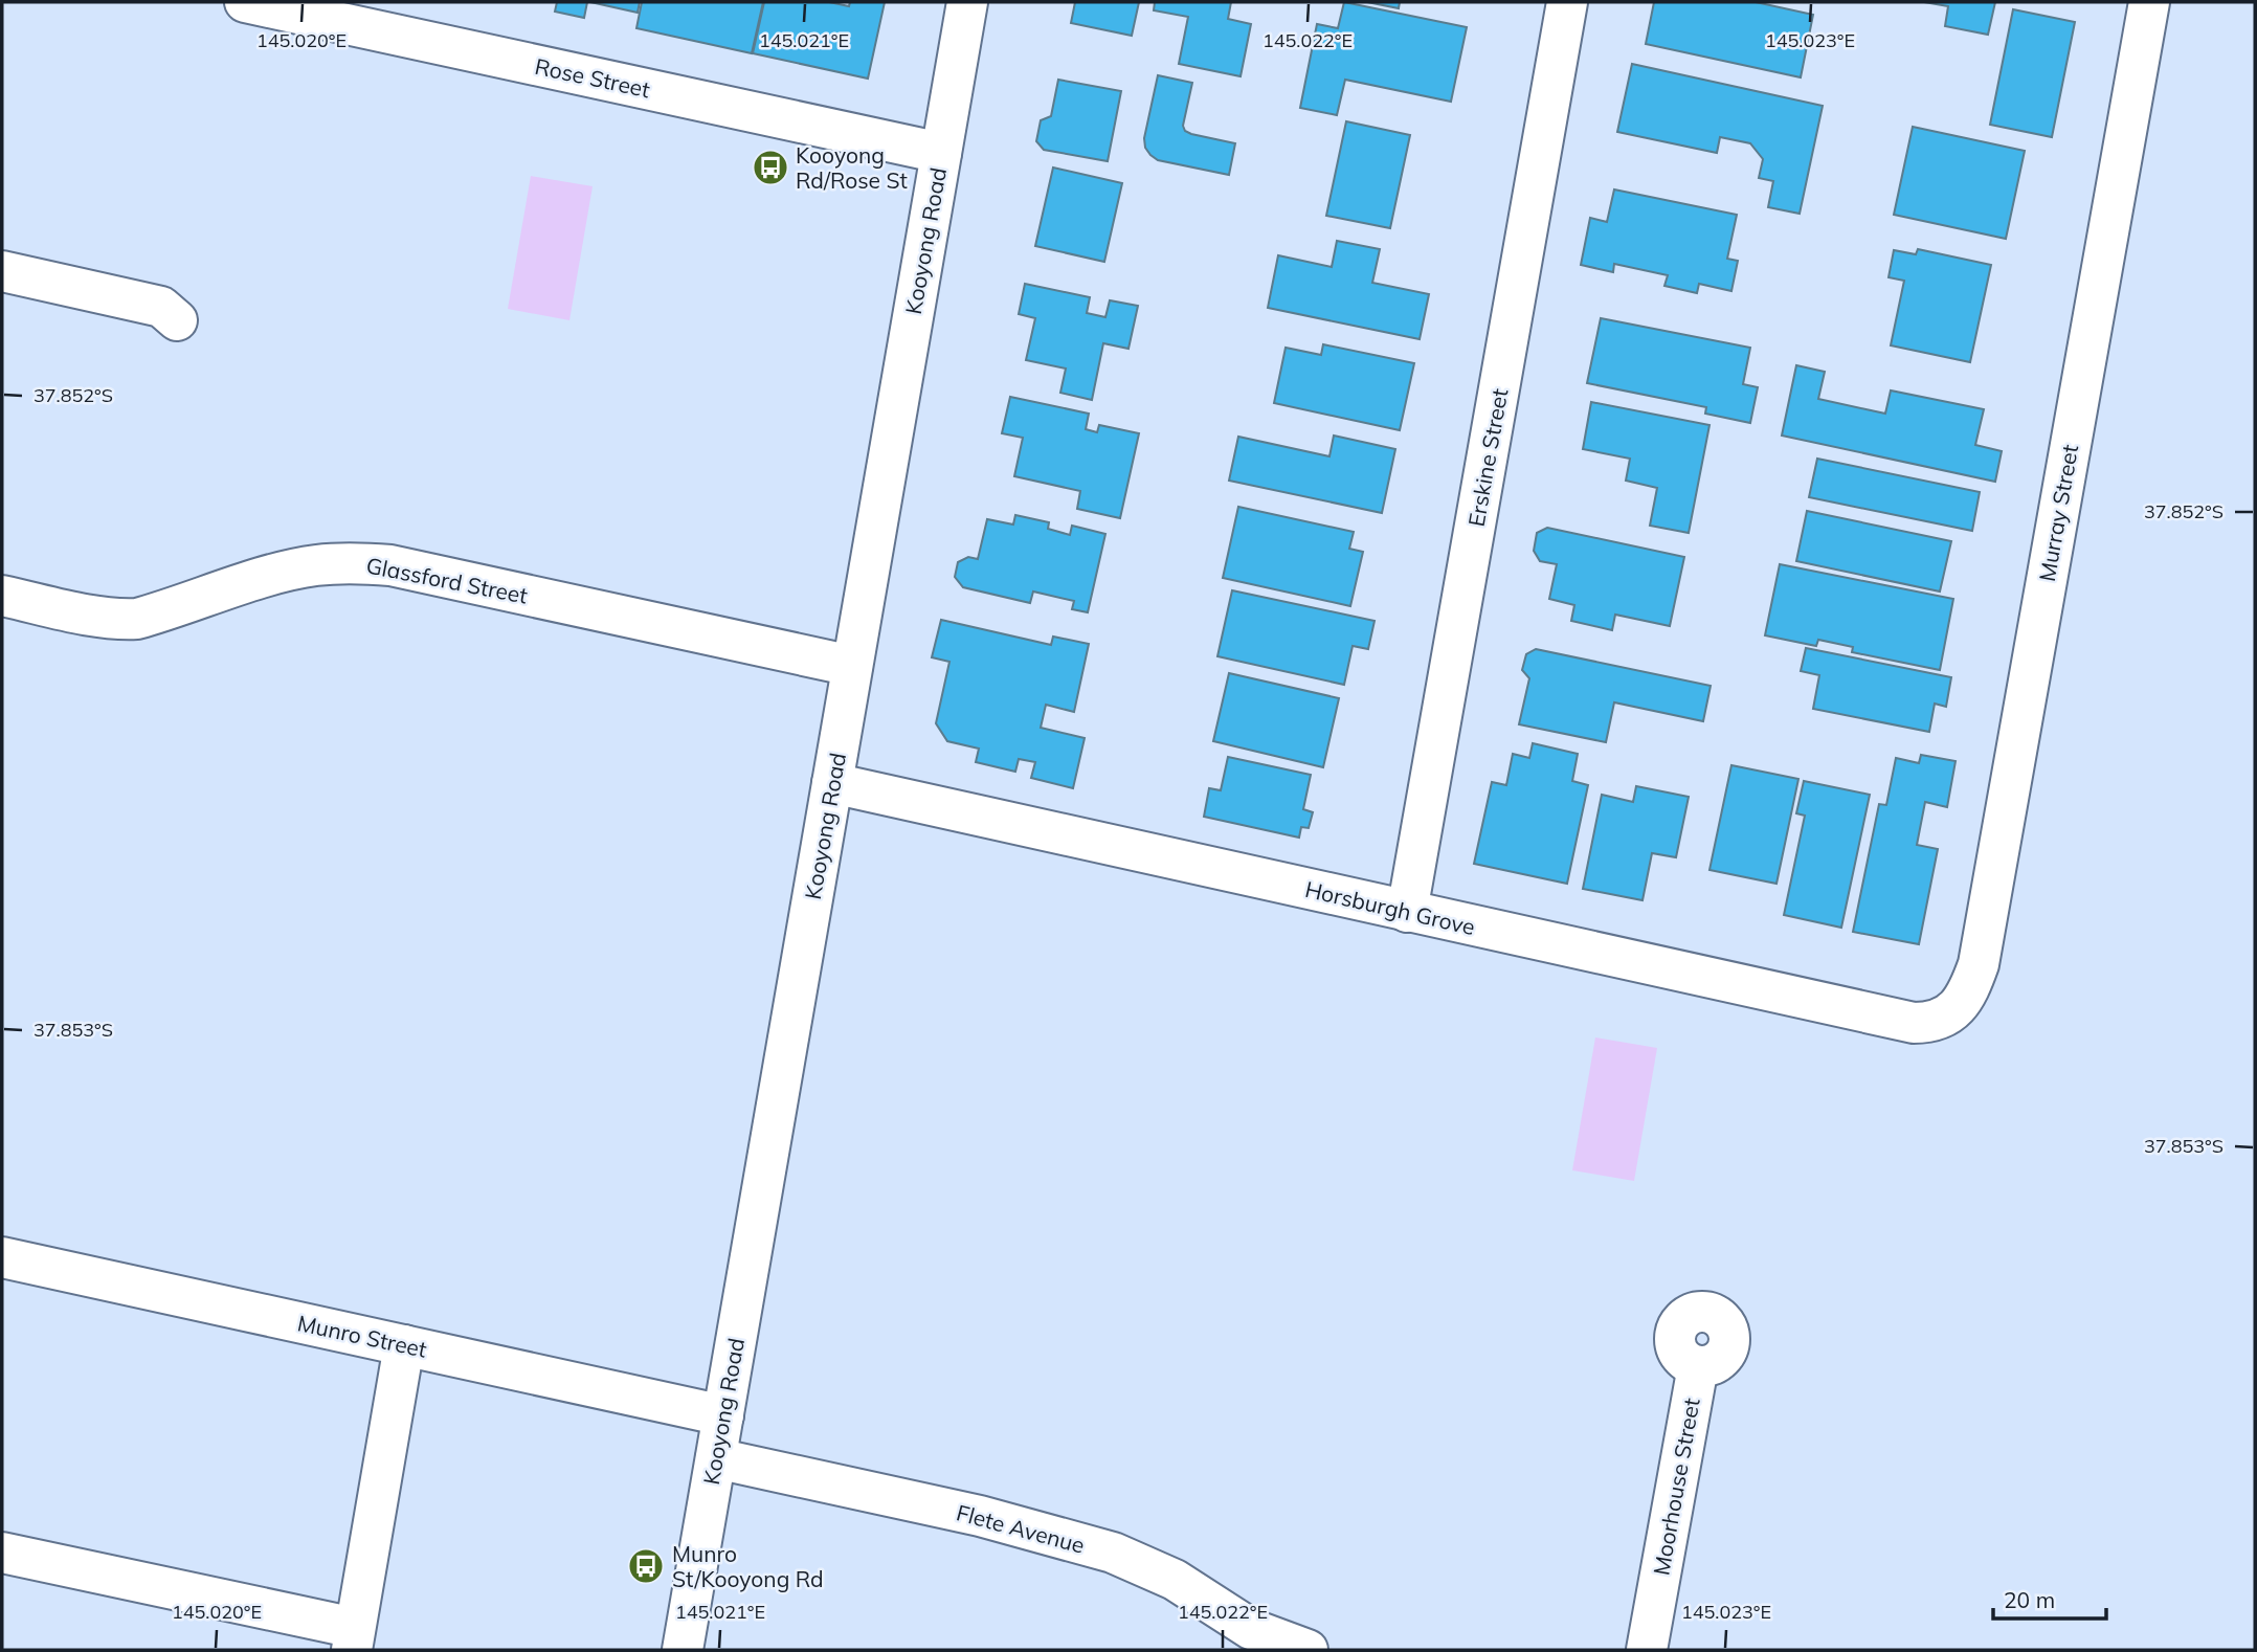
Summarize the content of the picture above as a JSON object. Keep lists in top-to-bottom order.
{
  "streets": {
    "street": [
      "Rose Street",
      "Kooyong Road",
      "Erskine Street",
      "Murray Street",
      "Glassford Street",
      "Horsburgh Grove",
      "Munro Street",
      "Moorhouse Street",
      "Flete Avenue"
    ]
  },
  "crossings": [
    ["Rose Street", "Kooyong Road"],
    ["Kooyong Road", "Glassford Street"],
    ["Kooyong Road", "Horsburgh Grove"],
    ["Kooyong Road", "Munro Street"],
    ["Kooyong Road", "Flete Avenue"],
    ["Erskine Street", "Horsburgh Grove"],
    ["Murray Street", "Horsburgh Grove"]
  ],
  "places": {
    "bus stop": ["Kooyong Rd/Rose St", "Munro St/Kooyong Rd"]
  },
  "scale_bar": "20 m",
  "coordinates": [
    "145.020°E",
    "145.021°E",
    "145.022°E",
    "145.023°E",
    "37.852°S",
    "37.853°S"
  ]
}
